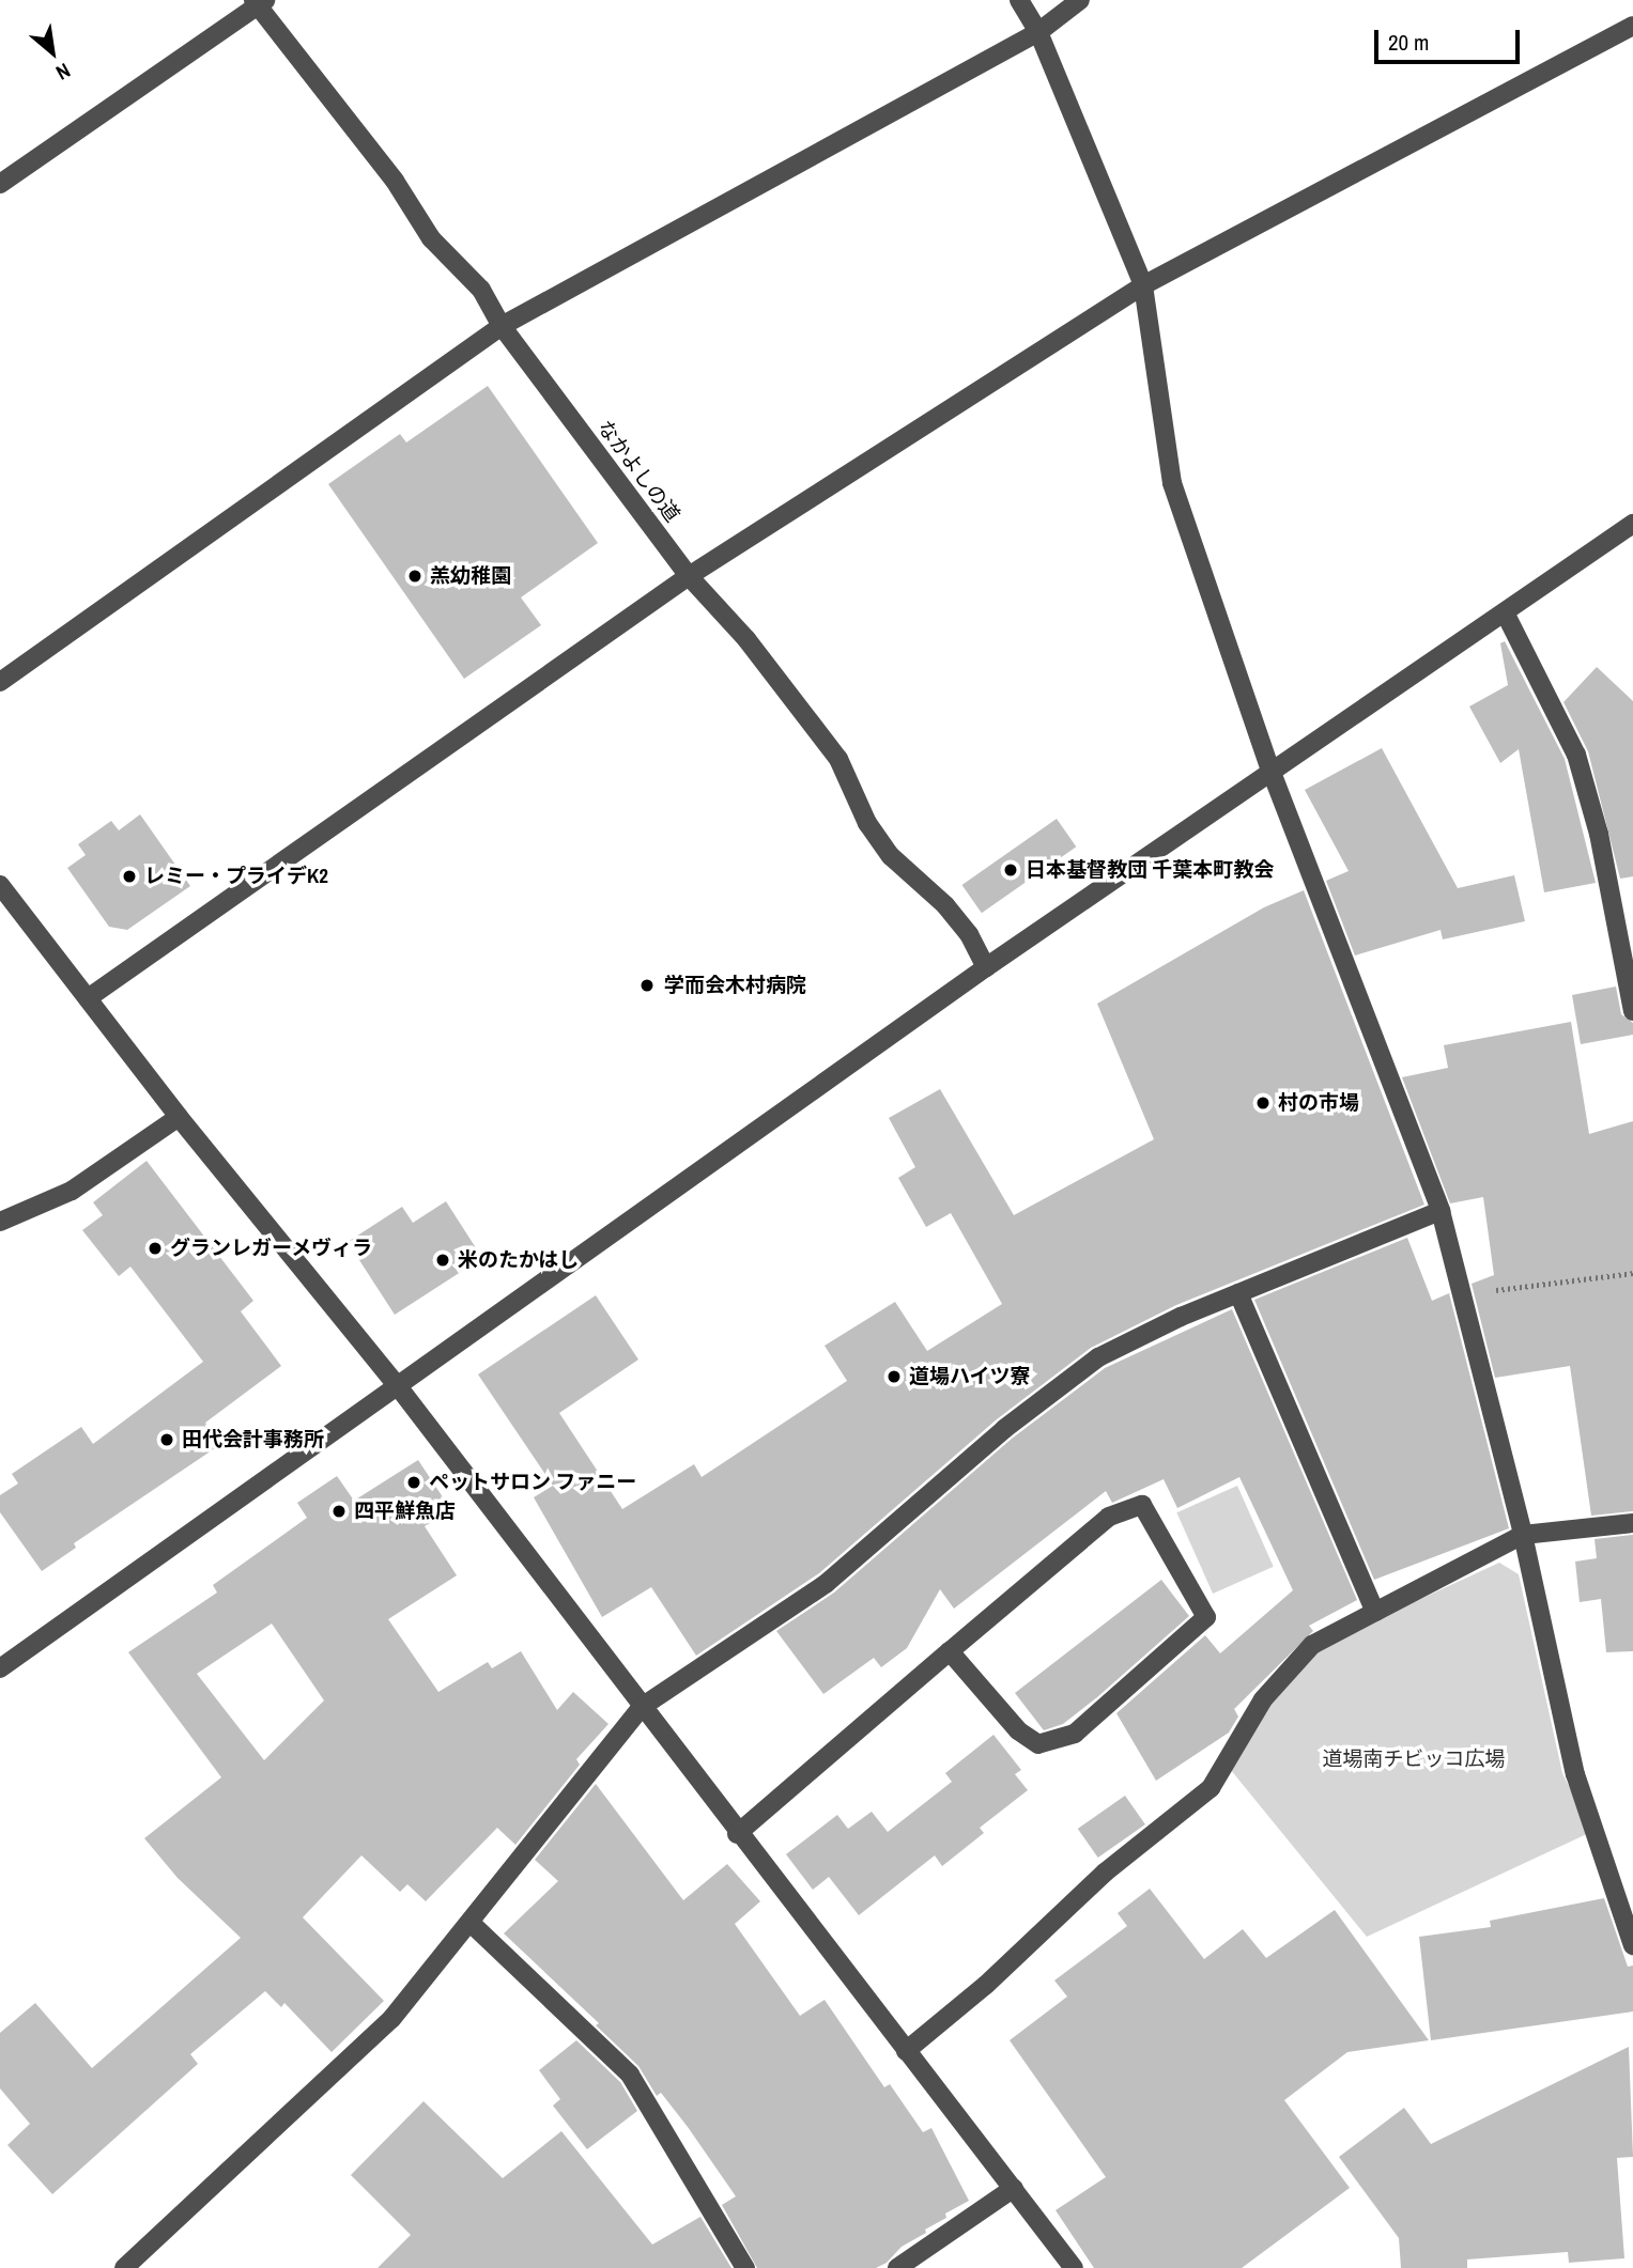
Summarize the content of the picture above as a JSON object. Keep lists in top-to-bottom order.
{
  "streets": {
    "street": ["なかよしの道"]
  },
  "parks": ["道場南チビッコ広場"],
  "places": [
    "羔幼稚園",
    "日本基督教団 千葉本町教会",
    "レミー・プライデK2",
    "学而会木村病院",
    "村の市場",
    "グランレガーメヴィラ",
    "米のたかはし",
    "道場ハイツ寮",
    "田代会計事務所",
    "ペットサロン ファニー",
    "四平鮮魚店"
  ],
  "scale_bar": "20 m",
  "north": "bottom right"
}
